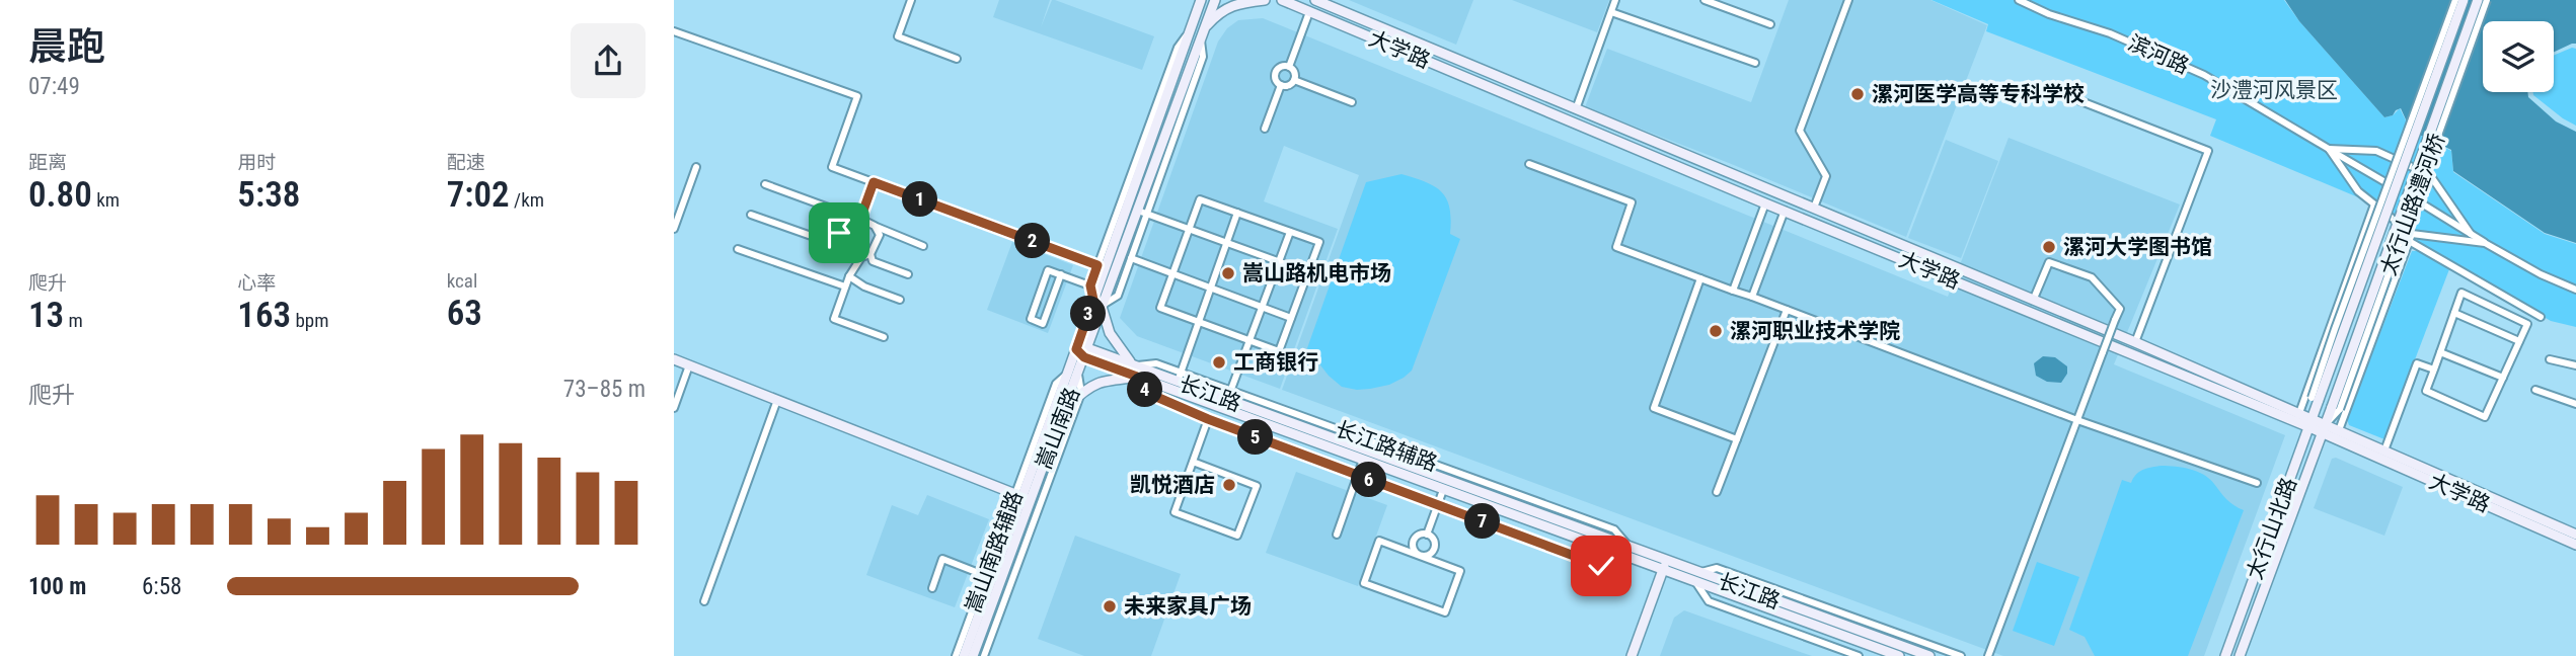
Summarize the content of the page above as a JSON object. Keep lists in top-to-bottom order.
{
  "streets": {
    "main road": [
      "大学路",
      "太行山路澧河桥",
      "长江路",
      "嵩山南路",
      "太行山北路"
    ],
    "street": ["滨河路", "长江路辅路", "嵩山南路辅路"]
  },
  "crossings": [
    ["大学路", "太行山北路"],
    ["滨河路", "太行山路澧河桥"],
    ["太行山路澧河桥", "太行山北路"],
    ["长江路", "嵩山南路"],
    ["长江路", "长江路辅路"],
    ["嵩山南路", "嵩山南路辅路"]
  ],
  "parks": ["沙澧河风景区"],
  "places": [
    "漯河医学高等专科学校",
    "漯河大学图书馆",
    "嵩山路机电市场",
    "漯河职业技术学院",
    "工商银行",
    "凯悦酒店",
    "未来家具广场"
  ],
  "page": {
    "heading": ["晨跑", "07:49"],
    "stats": [
      ["距离", "0.80 km"],
      ["用时", "5:38"],
      ["配速", "7:02 /km"],
      ["爬升", "13 m"],
      ["心率", "163 bpm"],
      ["kcal", "63"]
    ],
    "pins": [
      "1",
      "2",
      "3",
      "4",
      "5",
      "6",
      "7"
    ],
    "chart": ["爬升", "73–85 m"],
    "list": [
      {
        "name": "100 m",
        "note": "6:58"
      }
    ]
  }
}
